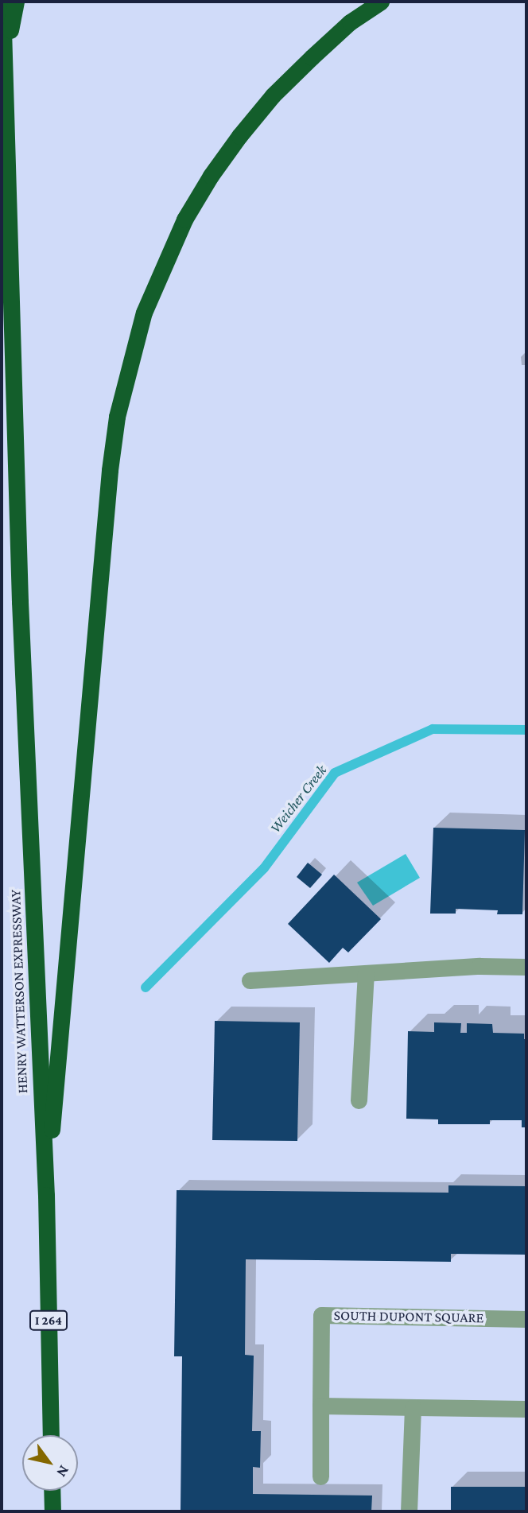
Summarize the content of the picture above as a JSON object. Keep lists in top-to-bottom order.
{
  "streets": {
    "highway": ["HENRY WATTERSON EXPRESSWAY", "I 264"],
    "street": ["SOUTH DUPONT SQUARE"]
  },
  "water": ["Weicher Creek"],
  "north": "bottom right"
}
